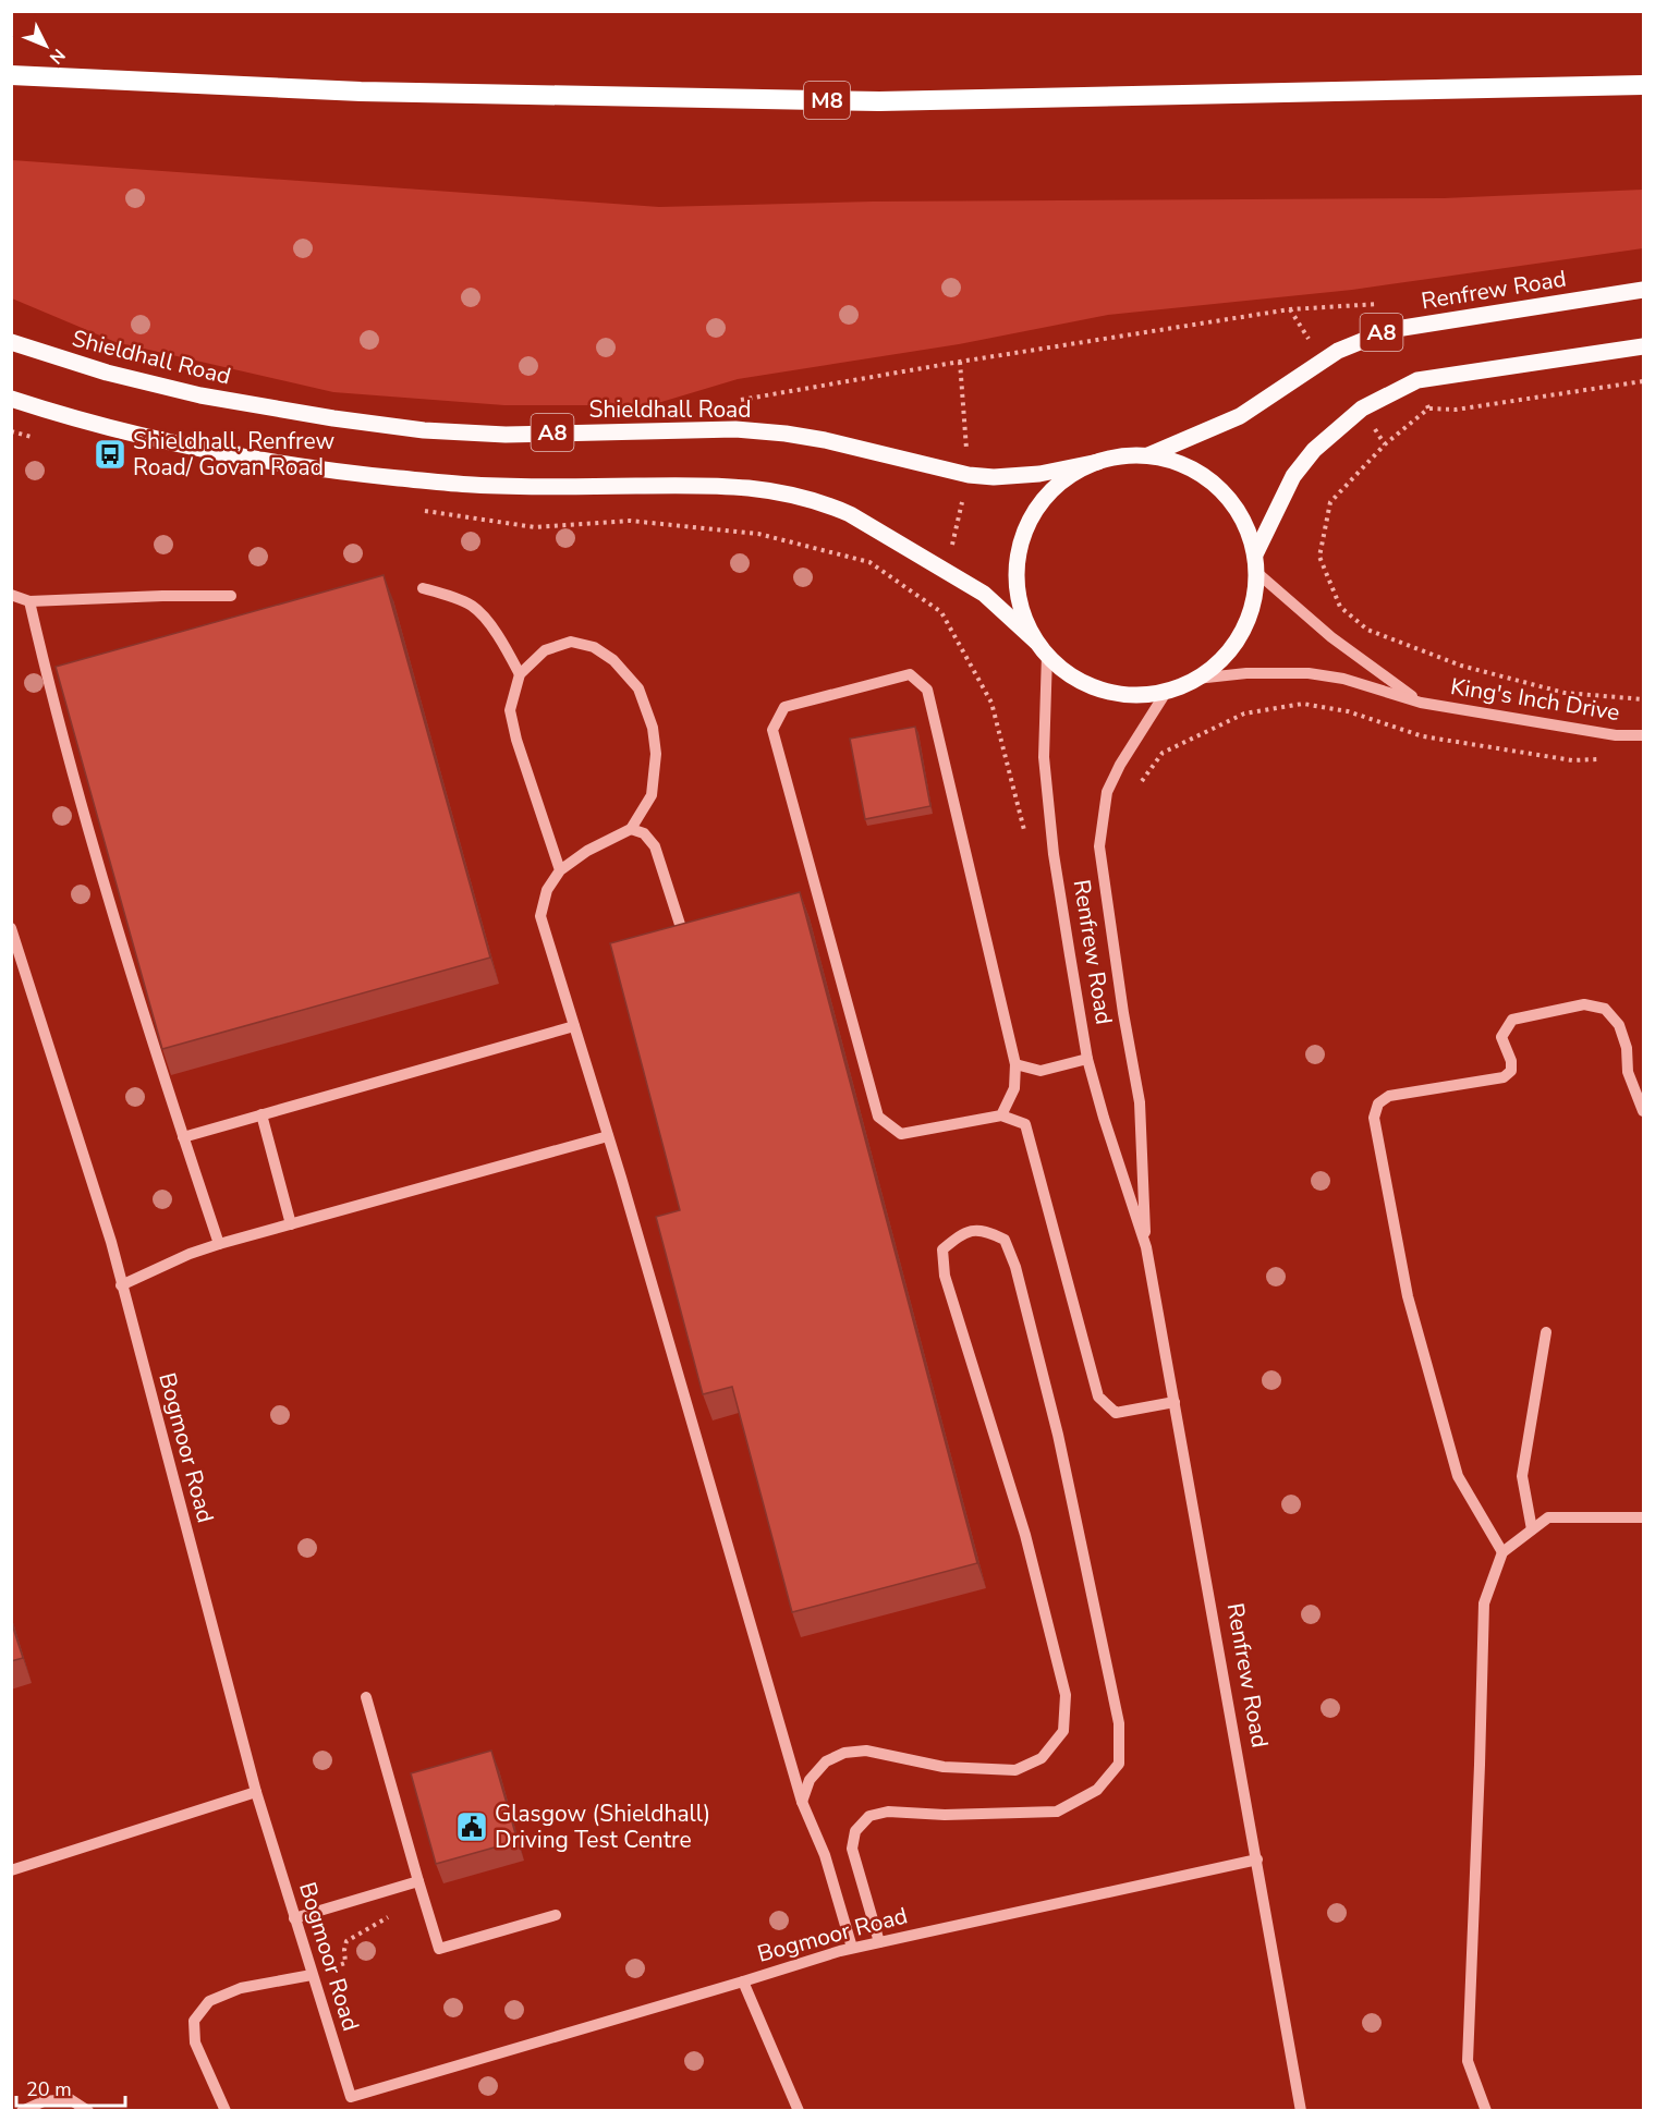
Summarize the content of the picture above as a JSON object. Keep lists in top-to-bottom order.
{
  "streets": {
    "highway": ["M8"],
    "main road": ["Renfrew Road", "A8", "Shieldhall Road"],
    "street": ["King's Inch Drive", "Bogmoor Road"]
  },
  "crossings": [
    ["Renfrew Road", "Bogmoor Road"],
    ["A8", "King's Inch Drive"]
  ],
  "places": {
    "bus stop": ["Shieldhall, Renfrew Road/ Govan Road"],
    "public building": ["Glasgow (Shieldhall) Driving Test Centre"]
  },
  "scale_bar": "20 m",
  "north": "bottom right"
}
